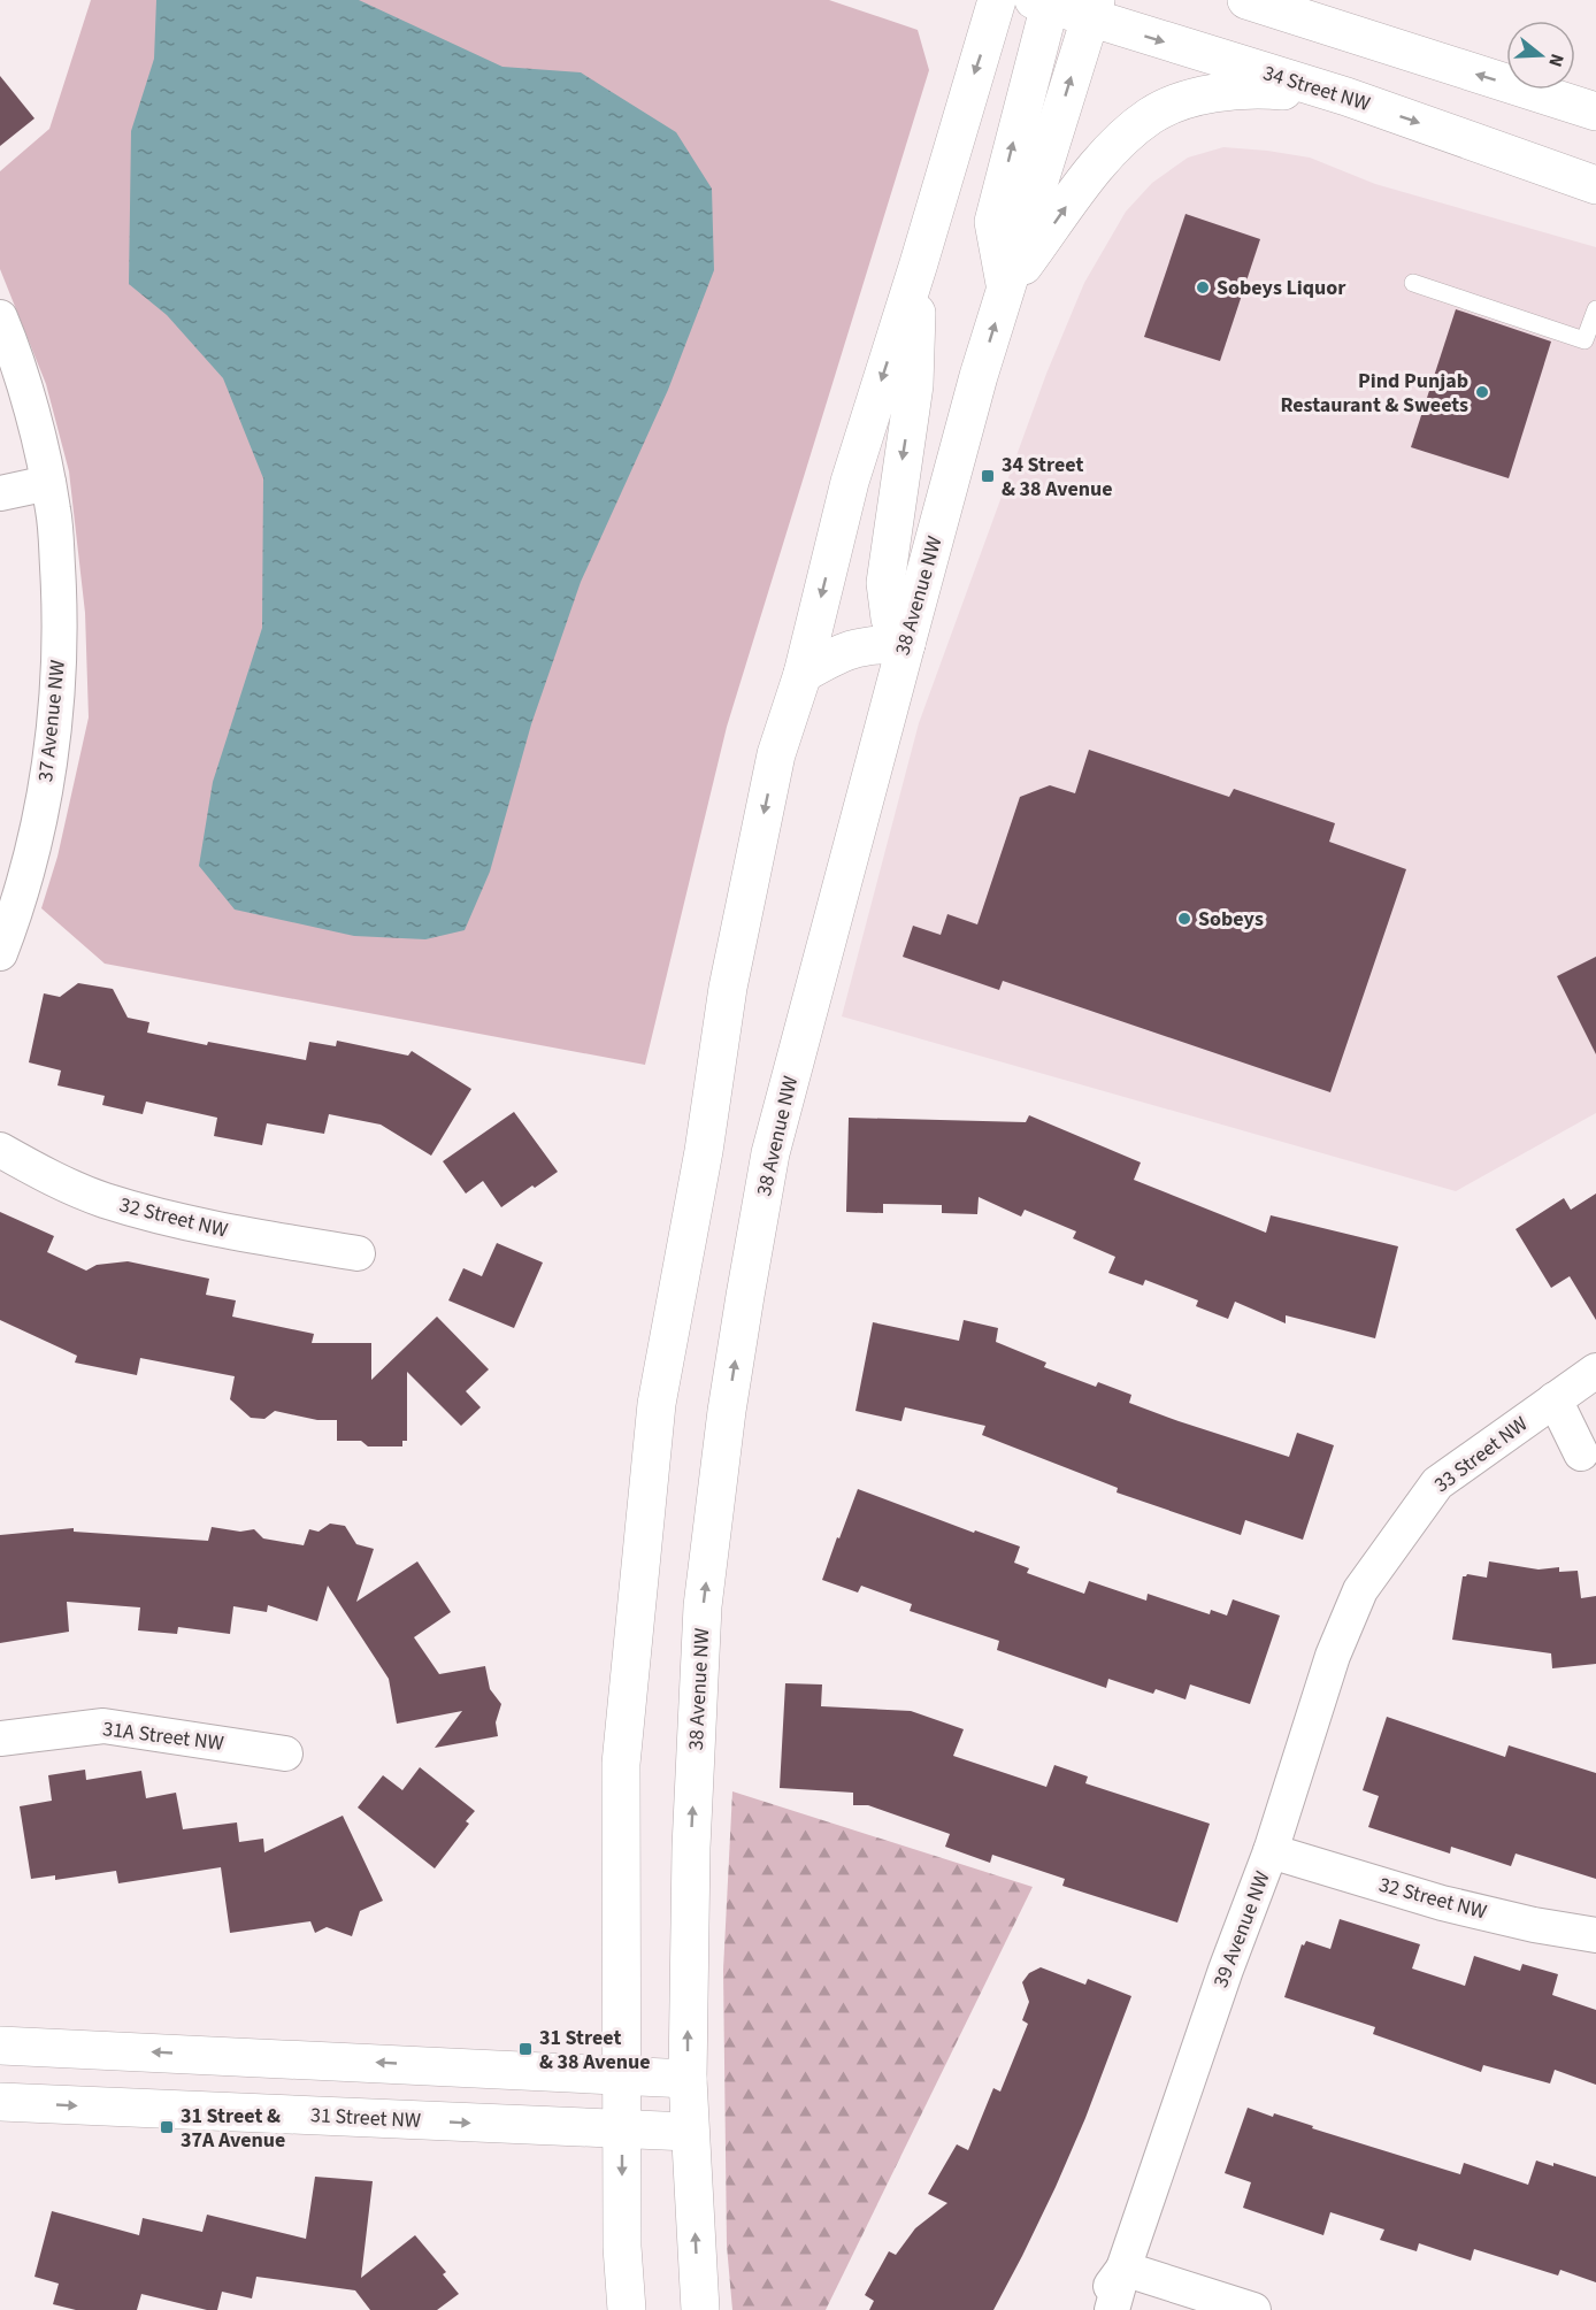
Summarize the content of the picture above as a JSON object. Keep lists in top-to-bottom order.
{
  "streets": {
    "main road": ["34 Street NW", "38 Avenue NW", "31 Street NW"],
    "street": [
      "37 Avenue NW",
      "32 Street NW",
      "33 Street NW",
      "31A Street NW",
      "39 Avenue NW"
    ]
  },
  "crossings": [
    ["38 Avenue NW", "31 Street NW"],
    ["32 Street NW", "39 Avenue NW"],
    ["33 Street NW", "39 Avenue NW"]
  ],
  "places": {
    "other": ["Sobeys Liquor", "Pind Punjab Restaurant & Sweets", "Sobeys"],
    "transit": ["34 Street & 38 Avenue", "31 Street & 38 Avenue", "31 Street & 37A Avenue"]
  },
  "north": "right"
}
